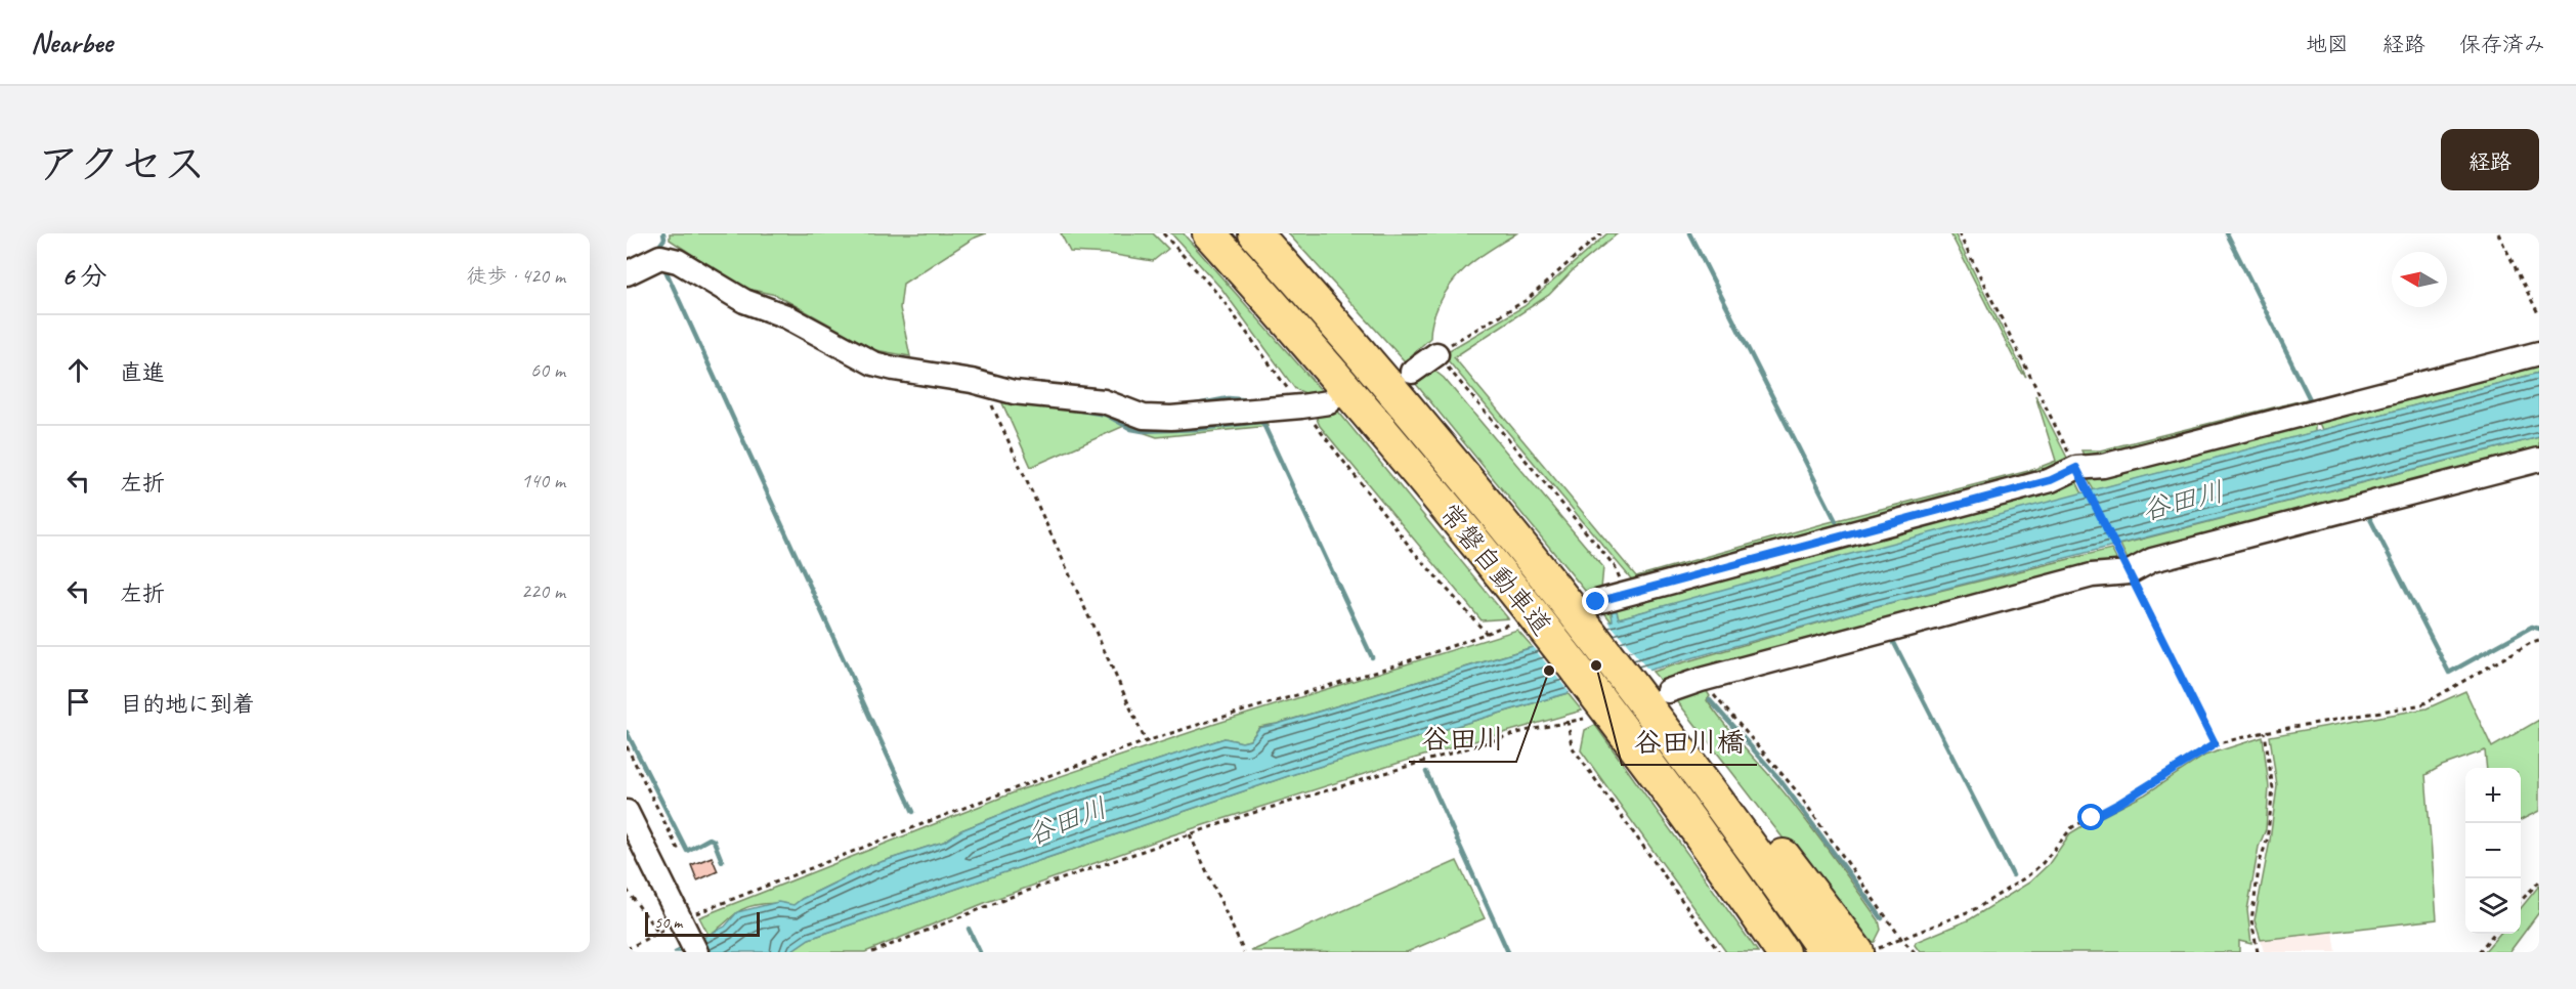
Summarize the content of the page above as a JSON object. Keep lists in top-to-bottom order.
{
  "streets": {
    "highway": ["常磐自動車道"]
  },
  "water": ["谷田川"],
  "places": ["谷田川橋", "谷田川"],
  "scale_bar": "50 m",
  "north": "left",
  "page": {
    "header": "Nearbee",
    "nav": ["地図", "経路", "保存済み"],
    "title": "アクセス",
    "buttons": "経路",
    "heading": ["6 分", "徒歩 · 420 m"],
    "list": [
      ["直進", "60 m"],
      ["左折", "140 m"],
      ["左折", "220 m"],
      "目的地に到着"
    ],
    "map_buttons": ["+", "−"],
    "scale": "50 m"
  }
}
